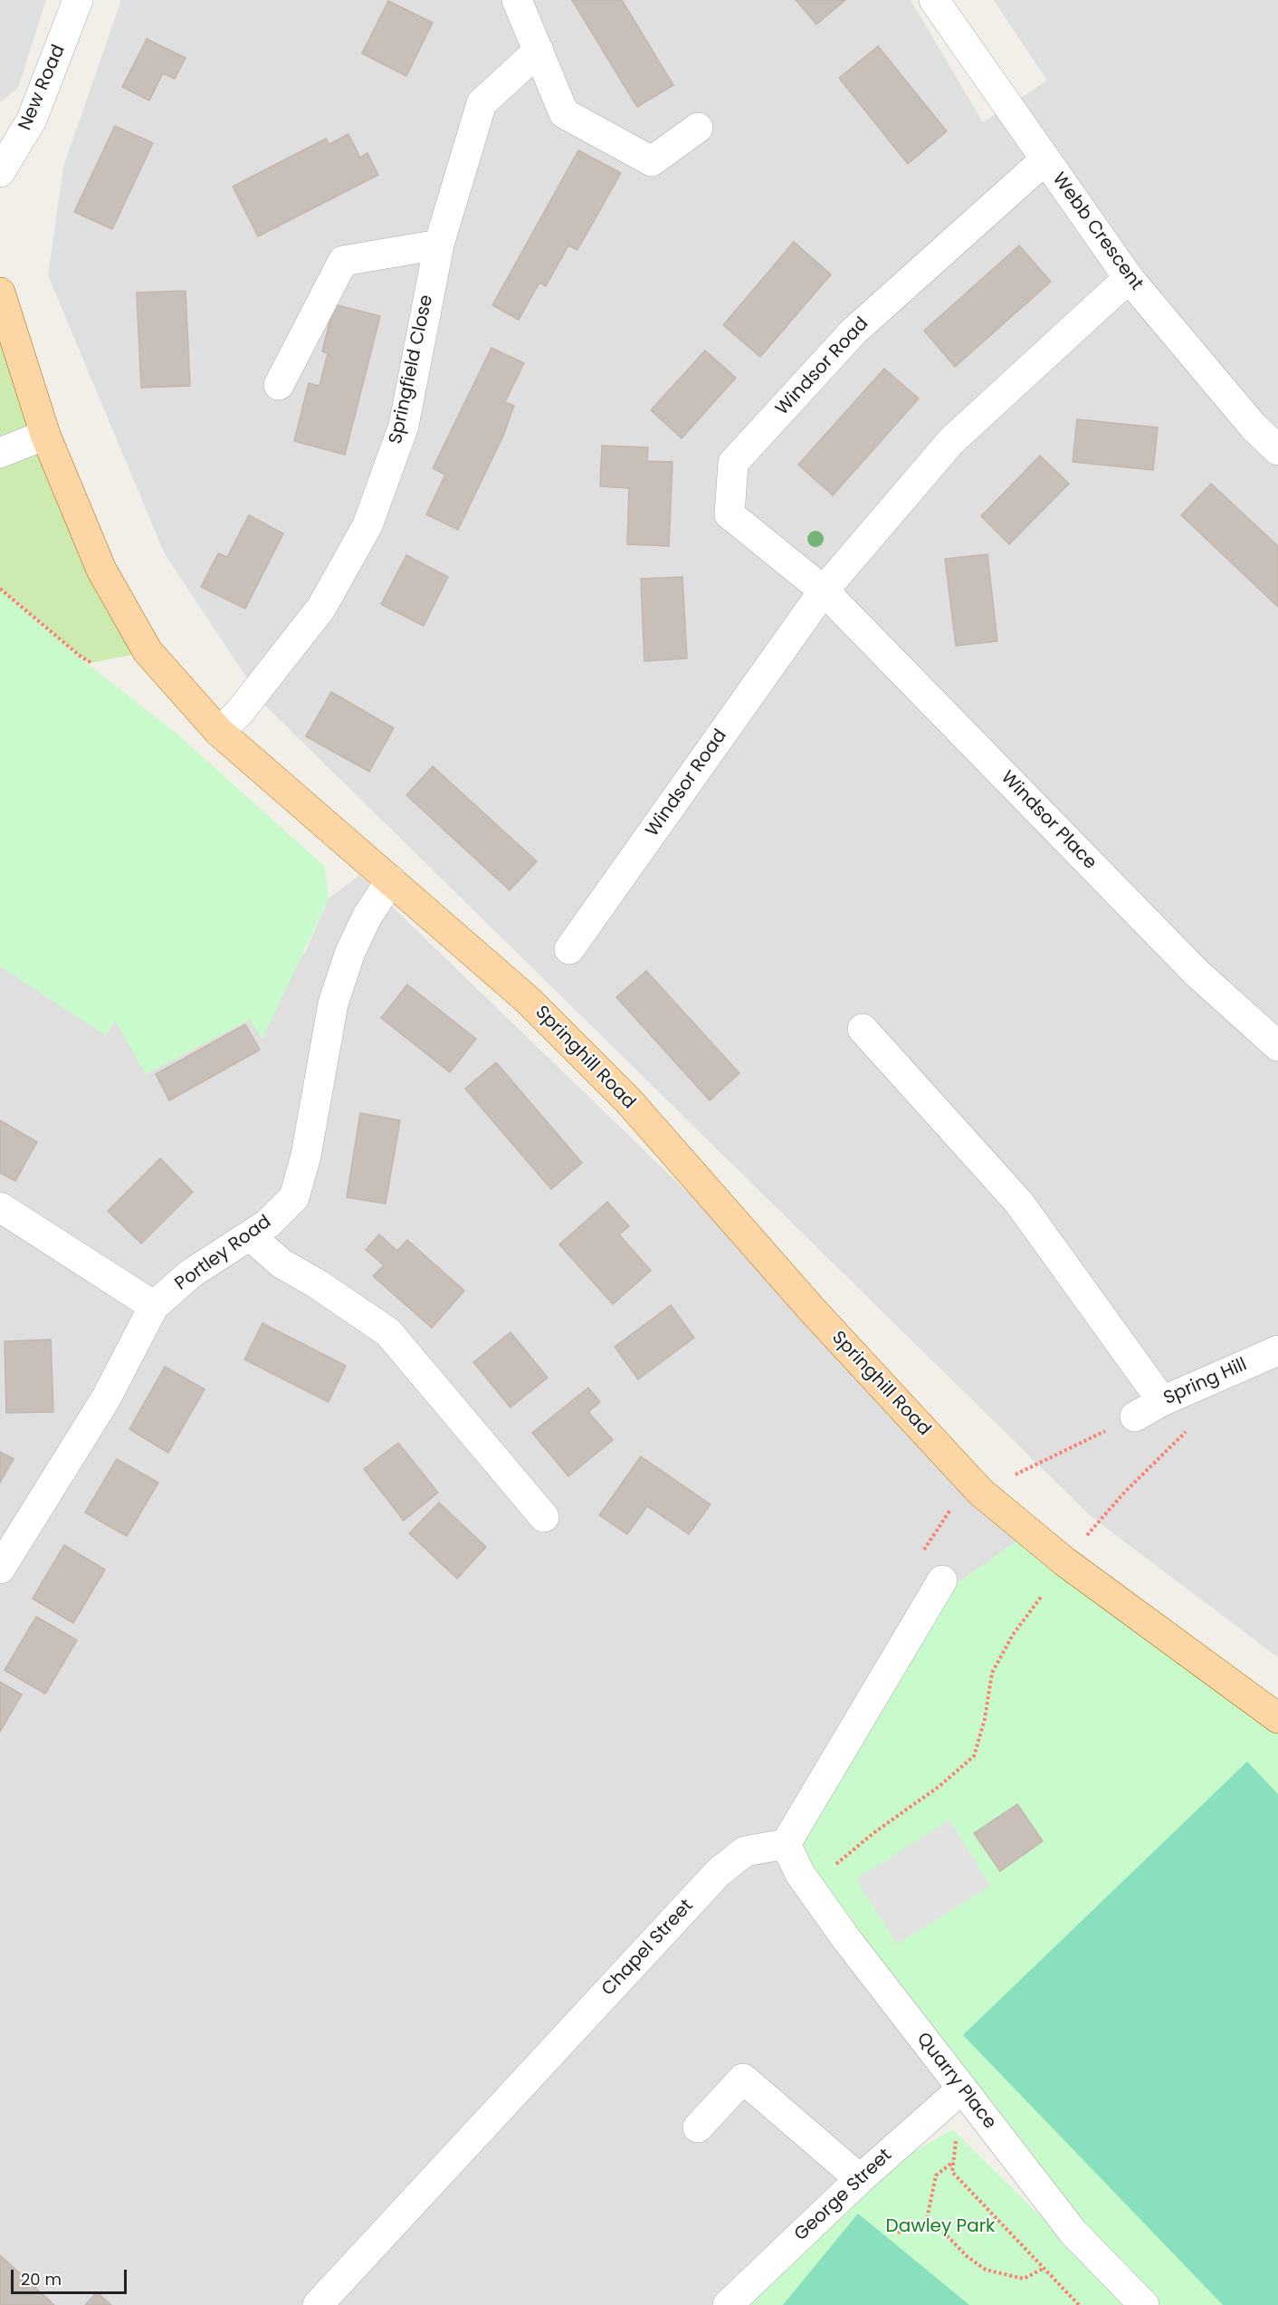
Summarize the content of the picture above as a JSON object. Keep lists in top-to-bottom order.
{
  "streets": {
    "main road": ["Springhill Road"],
    "street": [
      "New Road",
      "Webb Crescent",
      "Windsor Road",
      "Springfield Close",
      "Windsor Place",
      "Portley Road",
      "Spring Hill",
      "Chapel Street",
      "Quarry Place",
      "George Street"
    ]
  },
  "crossings": [
    ["Webb Crescent", "Windsor Road"],
    ["Windsor Road", "Windsor Place"],
    ["Springfield Close", "Springhill Road"],
    ["Springhill Road", "Portley Road"],
    ["Chapel Street", "Quarry Place"],
    ["Quarry Place", "George Street"]
  ],
  "parks": ["Dawley Park"],
  "scale_bar": "20 m"
}
